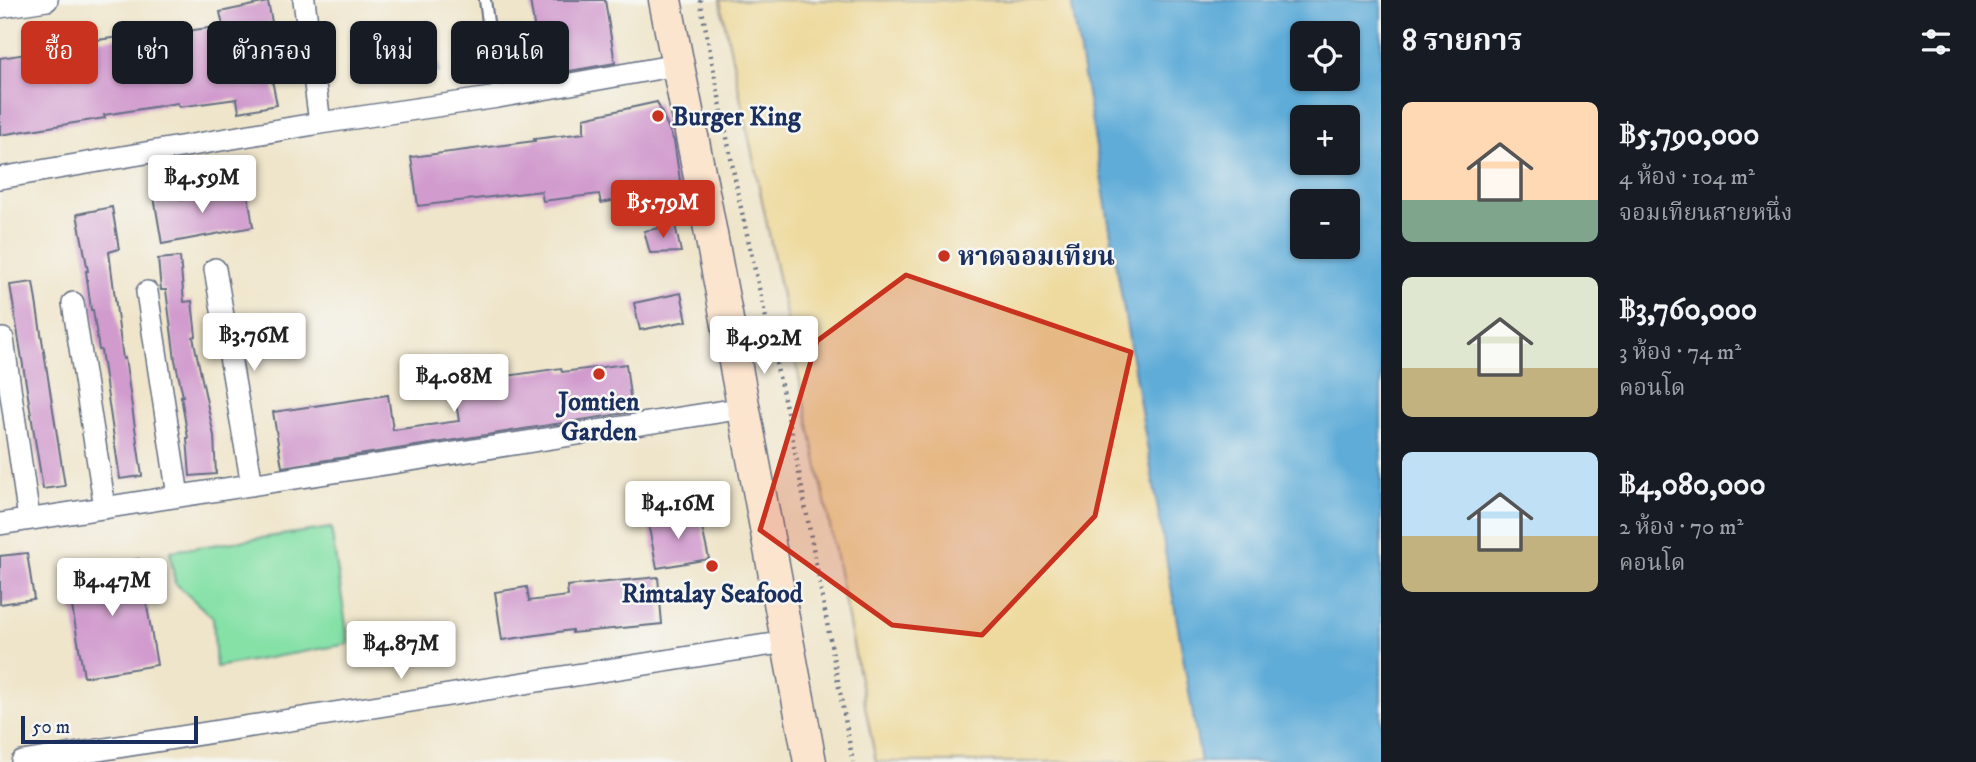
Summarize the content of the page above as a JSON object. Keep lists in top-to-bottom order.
{
  "places": [
    "Burger King",
    "หาดจอมเทียน",
    "Jomtien Garden",
    "Rimtalay Seafood"
  ],
  "scale_bar": "50 m",
  "page": {
    "heading": "8 รายการ",
    "map_buttons": ["+", "−"],
    "chip": [
      "ซื้อ",
      "เช่า",
      "ตัวกรอง",
      "ใหม่",
      "คอนโด"
    ],
    "list": [
      {
        "name": "฿5,790,000",
        "note": "4 ห้อง · 104 m² · จอมเทียนสายหนึ่ง"
      },
      {
        "name": "฿3,760,000",
        "note": "3 ห้อง · 74 m² · คอนโด"
      },
      {
        "name": "฿4,080,000",
        "note": "2 ห้อง · 70 m² · คอนโด"
      }
    ],
    "price": [
      "฿4.59M",
      "฿5.79M",
      "฿3.76M",
      "฿4.92M",
      "฿4.08M",
      "฿4.16M",
      "฿4.47M",
      "฿4.87M"
    ],
    "scale": "50 m"
  }
}
